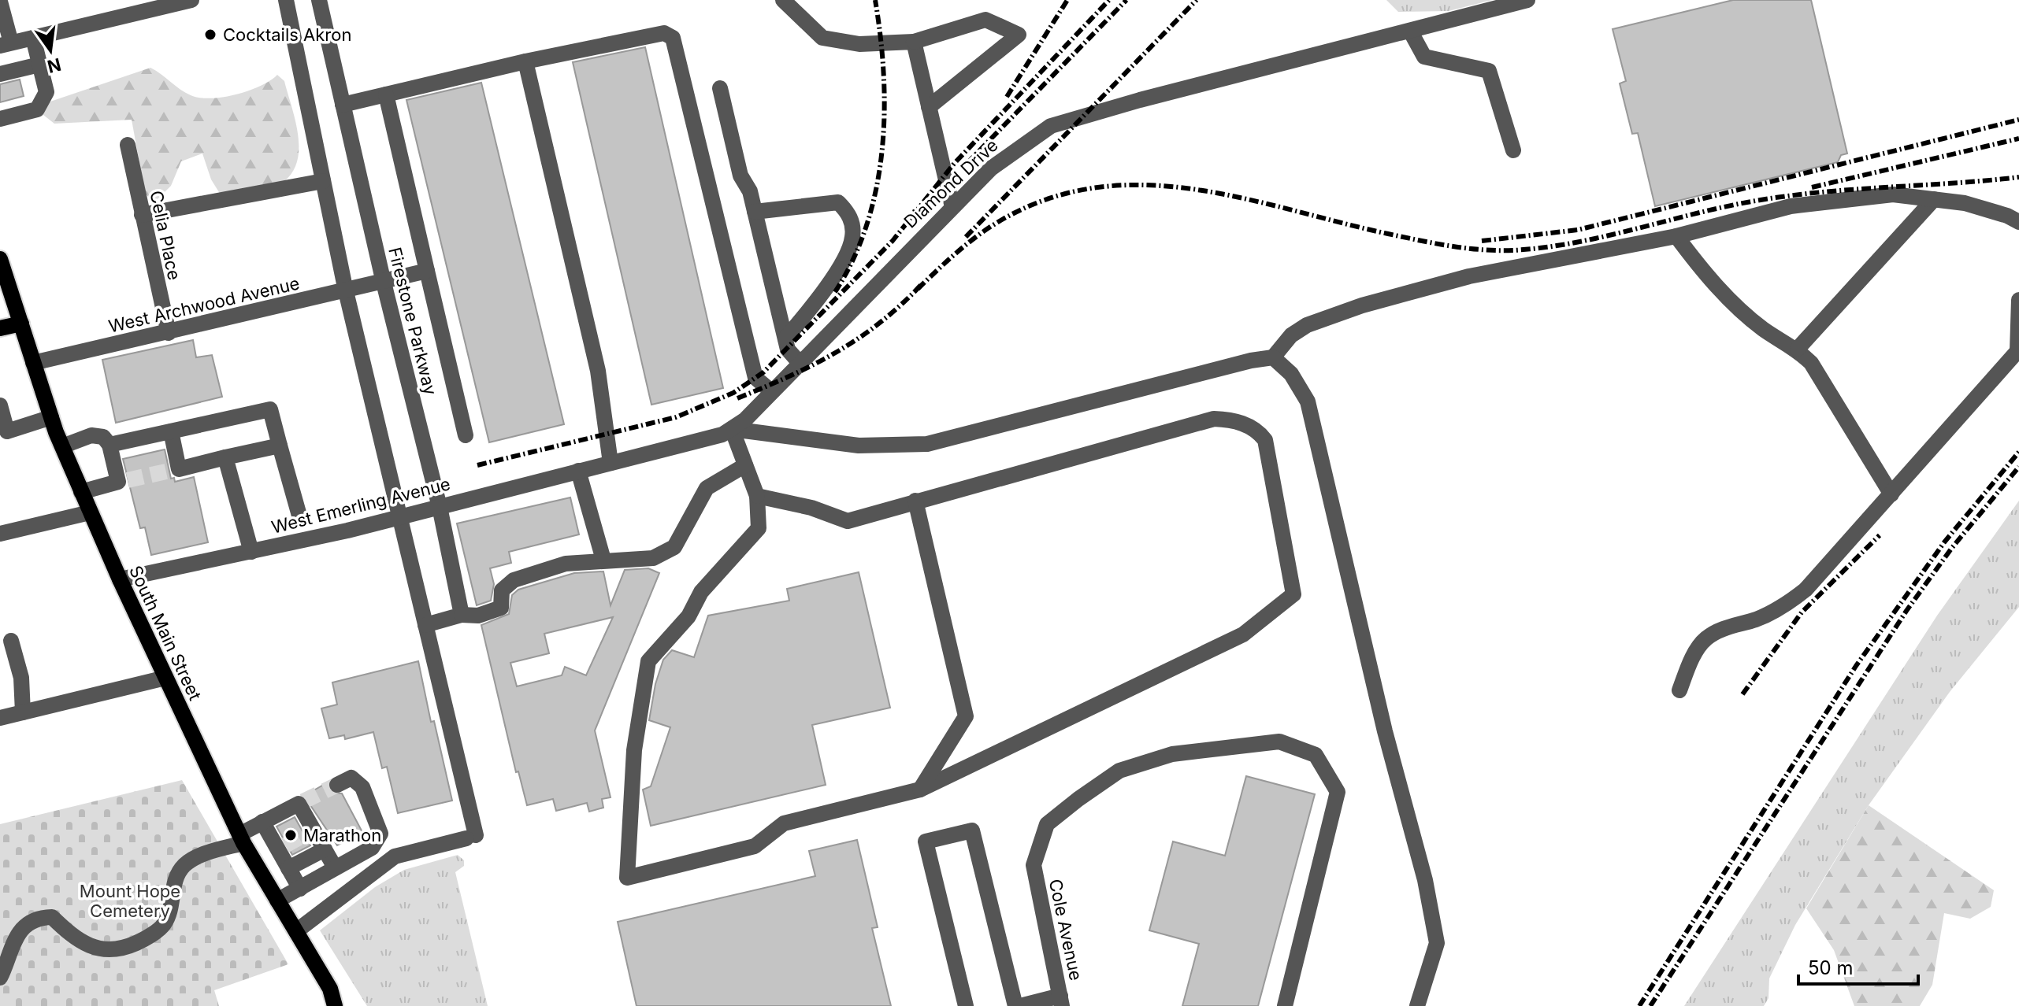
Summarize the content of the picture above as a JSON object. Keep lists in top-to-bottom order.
{
  "streets": {
    "main road": ["South Main Street"],
    "street": [
      "Diamond Drive",
      "Celia Place",
      "West Archwood Avenue",
      "Firestone Parkway",
      "West Emerling Avenue",
      "Cole Avenue"
    ]
  },
  "crossings": [
    ["Diamond Drive", "West Emerling Avenue"],
    ["Celia Place", "West Archwood Avenue"],
    ["West Archwood Avenue", "Firestone Parkway"],
    ["West Archwood Avenue", "South Main Street"],
    ["Firestone Parkway", "West Emerling Avenue"],
    ["West Emerling Avenue", "South Main Street"]
  ],
  "parks": ["Mount Hope Cemetery"],
  "places": ["Cocktails Akron", "Marathon"],
  "scale_bar": "50 m",
  "north": "bottom"
}
